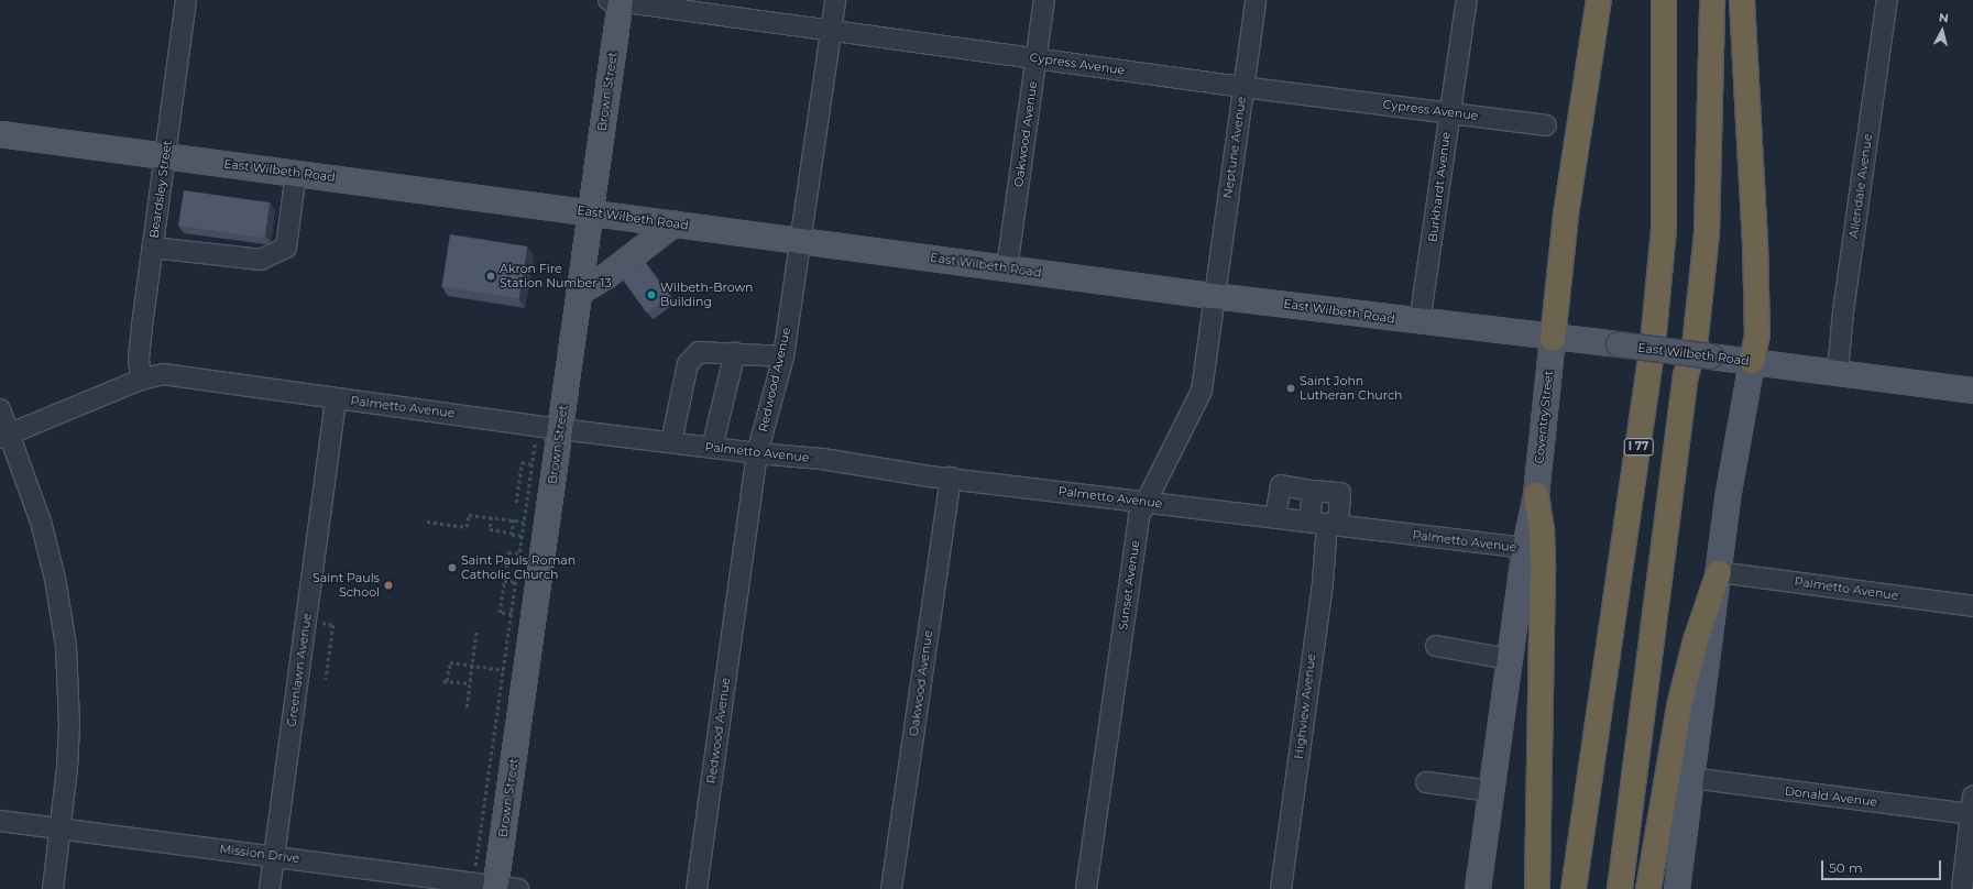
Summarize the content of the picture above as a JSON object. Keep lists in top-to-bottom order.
{
  "streets": {
    "highway": ["I 77"],
    "main road": ["Brown Street", "East Wilbeth Road", "Coventry Street"],
    "street": [
      "Cypress Avenue",
      "Oakwood Avenue",
      "Neptune Avenue",
      "Allendale Avenue",
      "Burkhardt Avenue",
      "Beardsley Street",
      "Redwood Avenue",
      "Palmetto Avenue",
      "Sunset Avenue",
      "Greenlawn Avenue",
      "Highview Avenue",
      "Donald Avenue",
      "Mission Drive"
    ]
  },
  "crossings": [
    ["Cypress Avenue", "Brown Street"],
    ["Cypress Avenue", "Oakwood Avenue"],
    ["Cypress Avenue", "Neptune Avenue"],
    ["Cypress Avenue", "Burkhardt Avenue"],
    ["Cypress Avenue", "Redwood Avenue"],
    ["Brown Street", "East Wilbeth Road"],
    ["Brown Street", "Palmetto Avenue"],
    ["Brown Street", "Mission Drive"],
    ["Oakwood Avenue", "East Wilbeth Road"],
    ["Oakwood Avenue", "Palmetto Avenue"],
    ["Neptune Avenue", "East Wilbeth Road"],
    ["Neptune Avenue", "Sunset Avenue"],
    ["East Wilbeth Road", "Allendale Avenue"],
    ["East Wilbeth Road", "Burkhardt Avenue"],
    ["East Wilbeth Road", "Beardsley Street"],
    ["East Wilbeth Road", "Redwood Avenue"],
    ["East Wilbeth Road", "Coventry Street"],
    ["East Wilbeth Road", "Sunset Avenue"],
    ["Beardsley Street", "Palmetto Avenue"],
    ["Redwood Avenue", "Palmetto Avenue"],
    ["Palmetto Avenue", "Coventry Street"],
    ["Palmetto Avenue", "Sunset Avenue"],
    ["Palmetto Avenue", "Greenlawn Avenue"],
    ["Palmetto Avenue", "Highview Avenue"],
    ["Greenlawn Avenue", "Mission Drive"]
  ],
  "places": [
    "Akron Fire Station Number 13",
    "Wilbeth-Brown Building",
    "Saint John Lutheran Church",
    "Saint Pauls Roman Catholic Church",
    "Saint Pauls School"
  ],
  "scale_bar": "50 m",
  "north": "top"
}
